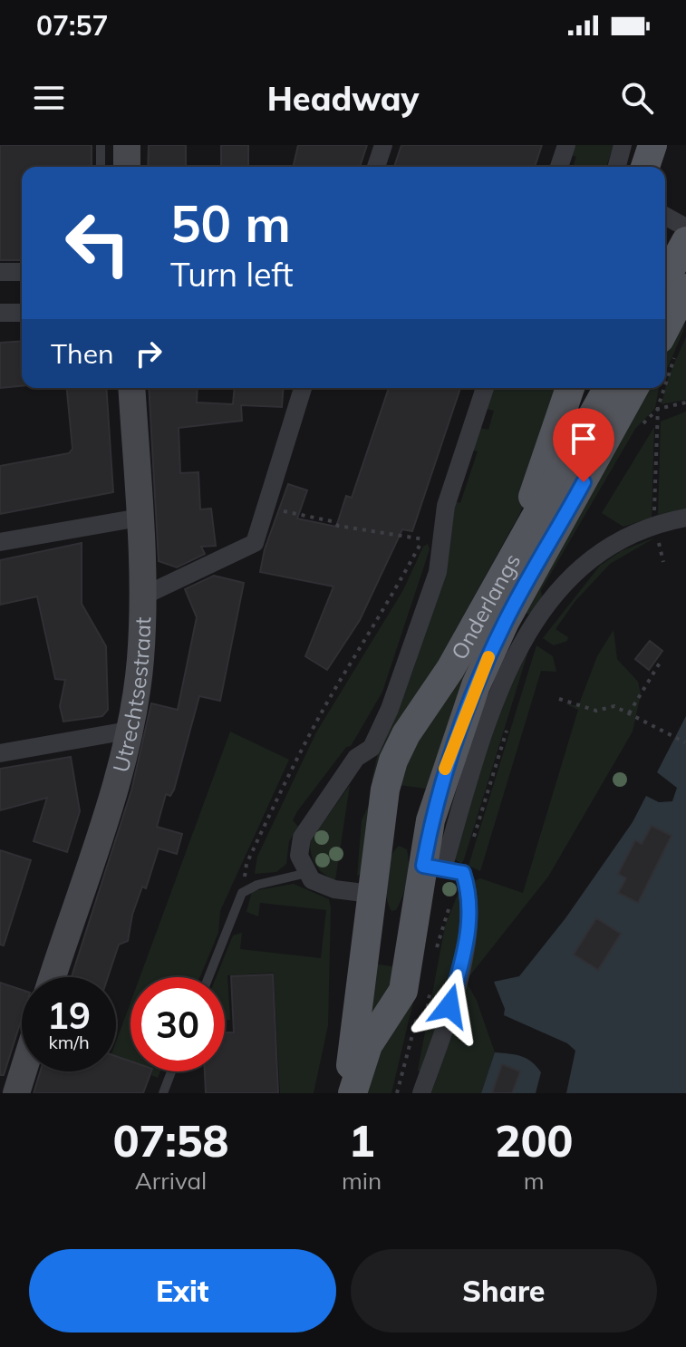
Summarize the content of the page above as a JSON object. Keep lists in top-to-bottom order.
{
  "streets": {
    "main road": ["Onderlangs"],
    "street": ["Utrechtsestraat"]
  },
  "page": {
    "status": "07:57",
    "header": "Headway",
    "turn": ["50 m", "Turn left"],
    "then": "Then",
    "speed": "19 km/h",
    "limit": "30",
    "eta": [
      "07:58",
      "Arrival",
      "1",
      "min",
      "200",
      "m"
    ],
    "buttons": ["Exit", "Share"]
  }
}
